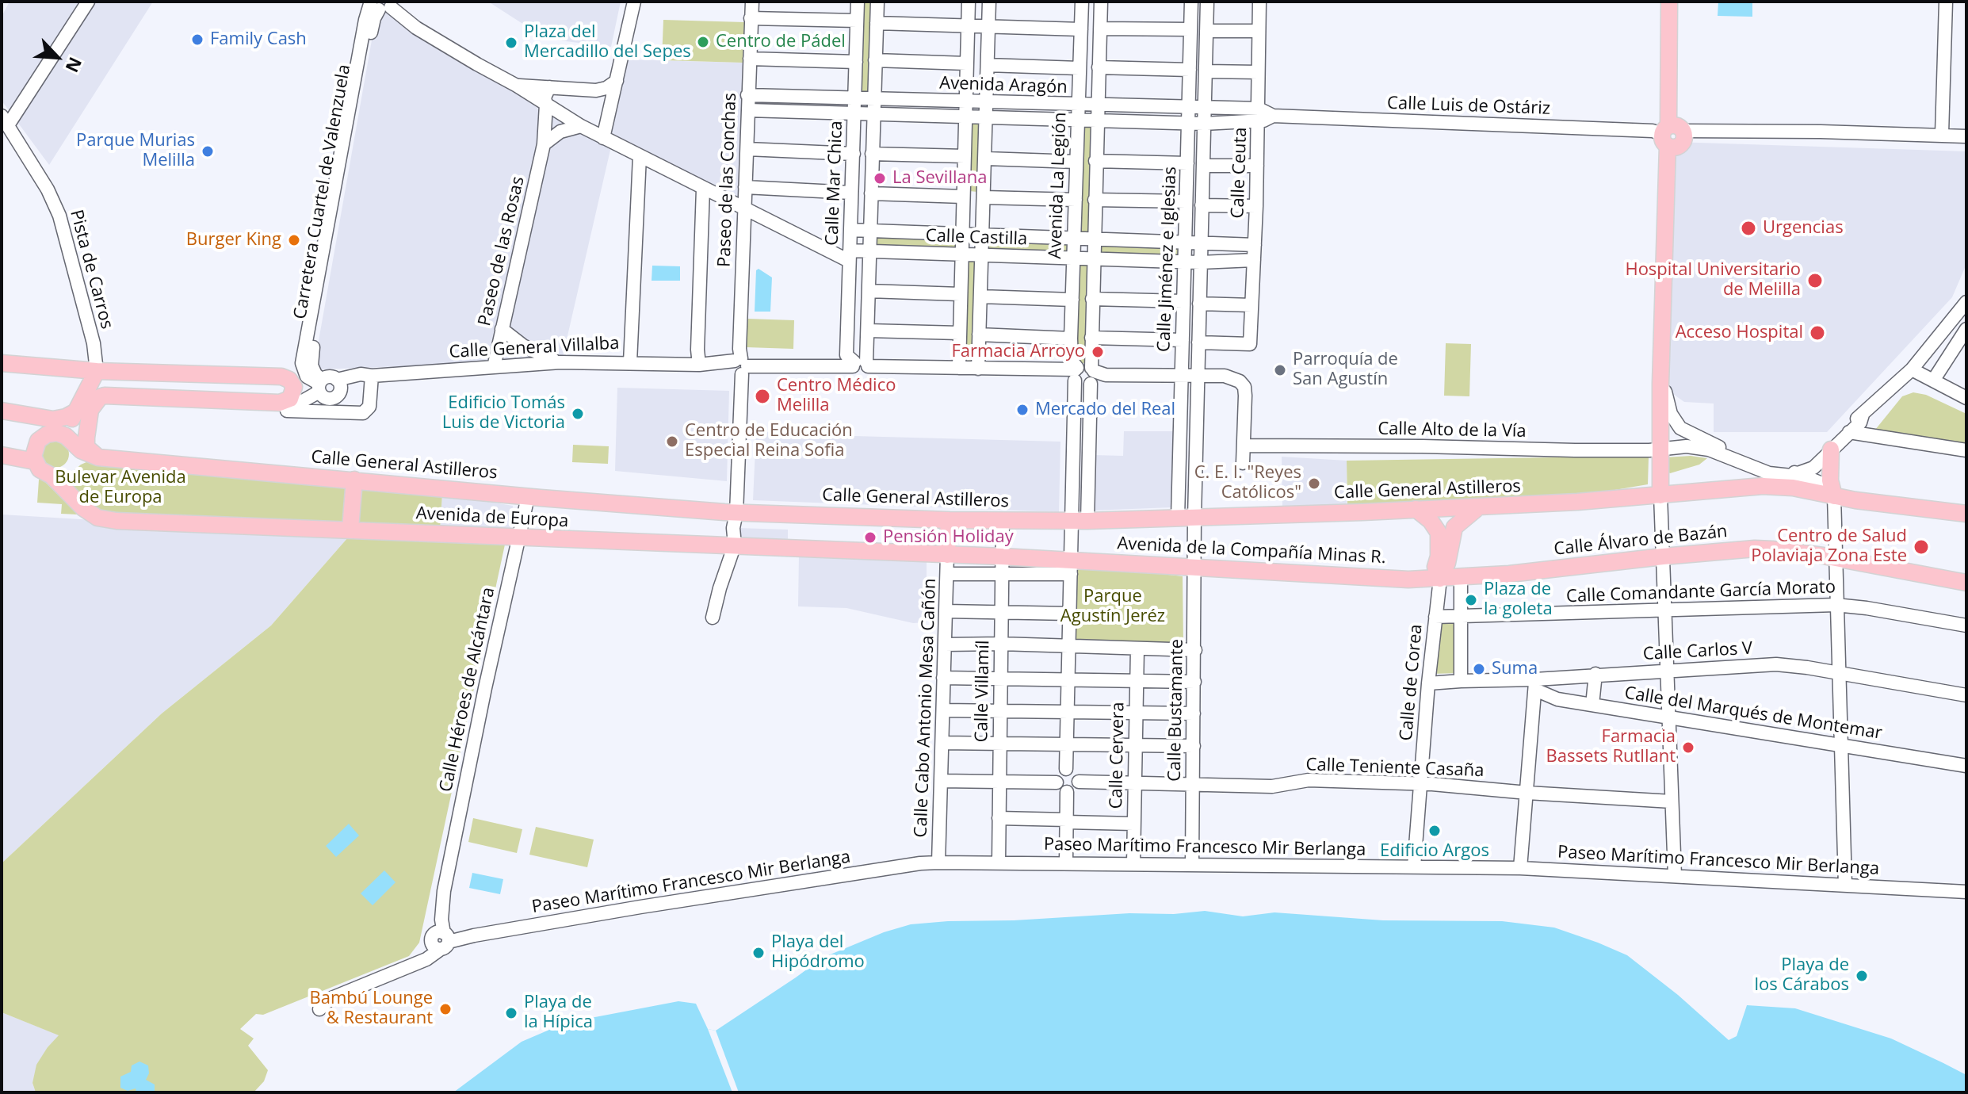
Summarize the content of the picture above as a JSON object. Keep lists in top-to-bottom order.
{
  "streets": {
    "main road": [
      "Calle General Astilleros",
      "Avenida de Europa",
      "Calle Álvaro de Bazán",
      "Avenida de la Compañía Minas R."
    ],
    "street": [
      "Avenida Aragón",
      "Calle Luis de Ostáriz",
      "Calle Ceuta",
      "Paseo de las Conchas",
      "Calle Mar Chica",
      "Avenida La Legión",
      "Carretera Cuartel de Valenzuela",
      "Calle Castilla",
      "Paseo de las Rosas",
      "Calle Jiménez e Iglesias",
      "Pista de Carros",
      "Calle General Villalba",
      "Calle Alto de la Vía",
      "Calle Comandante García Morato",
      "Calle Carlos V",
      "Calle de Corea",
      "Calle Héroes de Alcántara",
      "Calle Villamíl",
      "Calle Cabo Antonio Mesa Cañón",
      "Calle Bustamante",
      "Calle del Marqués de Montemar",
      "Calle Cervera",
      "Calle Teniente Casaña",
      "Paseo Marítimo Francesco Mir Berlanga"
    ]
  },
  "crossings": [
    ["Avenida Aragón", "Calle Luis de Ostáriz"],
    ["Avenida Aragón", "Calle Ceuta"],
    ["Avenida Aragón", "Paseo de las Conchas"],
    ["Avenida Aragón", "Calle Mar Chica"],
    ["Avenida Aragón", "Avenida La Legión"],
    ["Avenida Aragón", "Calle Jiménez e Iglesias"],
    ["Calle Luis de Ostáriz", "Calle Ceuta"],
    ["Calle Ceuta", "Calle Castilla"],
    ["Calle Ceuta", "Calle Jiménez e Iglesias"],
    ["Paseo de las Conchas", "Calle General Villalba"],
    ["Paseo de las Conchas", "Calle General Astilleros"],
    ["Paseo de las Conchas", "Avenida de Europa"],
    ["Calle Mar Chica", "Calle Castilla"],
    ["Calle Mar Chica", "Calle General Villalba"],
    ["Avenida La Legión", "Calle Castilla"],
    ["Avenida La Legión", "Calle General Villalba"],
    ["Avenida La Legión", "Calle General Astilleros"],
    ["Avenida La Legión", "Avenida de la Compañía Minas R."],
    ["Avenida La Legión", "Calle Teniente Casaña"],
    ["Calle Castilla", "Calle Jiménez e Iglesias"],
    ["Paseo de las Rosas", "Calle General Villalba"],
    ["Calle Jiménez e Iglesias", "Calle General Astilleros"],
    ["Calle Jiménez e Iglesias", "Calle Bustamante"],
    ["Calle General Astilleros", "Calle Héroes de Alcántara"],
    ["Calle General Astilleros", "Calle Villamíl"],
    ["Calle General Astilleros", "Calle Bustamante"],
    ["Avenida de Europa", "Avenida de la Compañía Minas R."],
    ["Avenida de Europa", "Calle Héroes de Alcántara"],
    ["Avenida de Europa", "Calle Villamíl"],
    ["Avenida de Europa", "Calle Cabo Antonio Mesa Cañón"],
    ["Calle Álvaro de Bazán", "Avenida de la Compañía Minas R."],
    ["Calle Álvaro de Bazán", "Calle de Corea"],
    ["Avenida de la Compañía Minas R.", "Calle de Corea"],
    ["Avenida de la Compañía Minas R.", "Calle Villamíl"],
    ["Avenida de la Compañía Minas R.", "Calle Bustamante"],
    ["Calle Comandante García Morato", "Calle de Corea"],
    ["Calle Carlos V", "Calle de Corea"],
    ["Calle Carlos V", "Calle del Marqués de Montemar"],
    ["Calle de Corea", "Calle Teniente Casaña"],
    ["Calle de Corea", "Paseo Marítimo Francesco Mir Berlanga"],
    ["Calle Héroes de Alcántara", "Paseo Marítimo Francesco Mir Berlanga"],
    ["Calle Villamíl", "Paseo Marítimo Francesco Mir Berlanga"],
    ["Calle Cabo Antonio Mesa Cañón", "Paseo Marítimo Francesco Mir Berlanga"],
    ["Calle Bustamante", "Calle Teniente Casaña"],
    ["Calle Bustamante", "Paseo Marítimo Francesco Mir Berlanga"],
    ["Calle Cervera", "Calle Teniente Casaña"],
    ["Calle Cervera", "Paseo Marítimo Francesco Mir Berlanga"]
  ],
  "parks": ["Bulevar Avenida de Europa", "Parque Agustín Jeréz"],
  "places": [
    "Family Cash",
    "Centro de Pádel",
    "Plaza del Mercadillo del Sepes",
    "Parque Murias Melilla",
    "La Sevillana",
    "Urgencias",
    "Burger King",
    "Hospital Universitario de Melilla",
    "Acceso Hospital",
    "Farmacia Arroyo",
    "Parroquía de San Agustín",
    "Centro Médico Melilla",
    "Mercado del Real",
    "Edificio Tomás Luis de Victoria",
    "Centro de Educación Especial Reina Sofia",
    "C. E. I. \"Reyes Católicos\"",
    "Pensión Holiday",
    "Centro de Salud Polaviaja Zona Este",
    "Plaza de la goleta",
    "Suma",
    "Farmacia Bassets Rutllant",
    "Edificio Argos",
    "Playa del Hipódromo",
    "Playa de los Cárabos",
    "Bambú Lounge & Restaurant",
    "Playa de la Hípica"
  ],
  "north": "bottom right"
}
